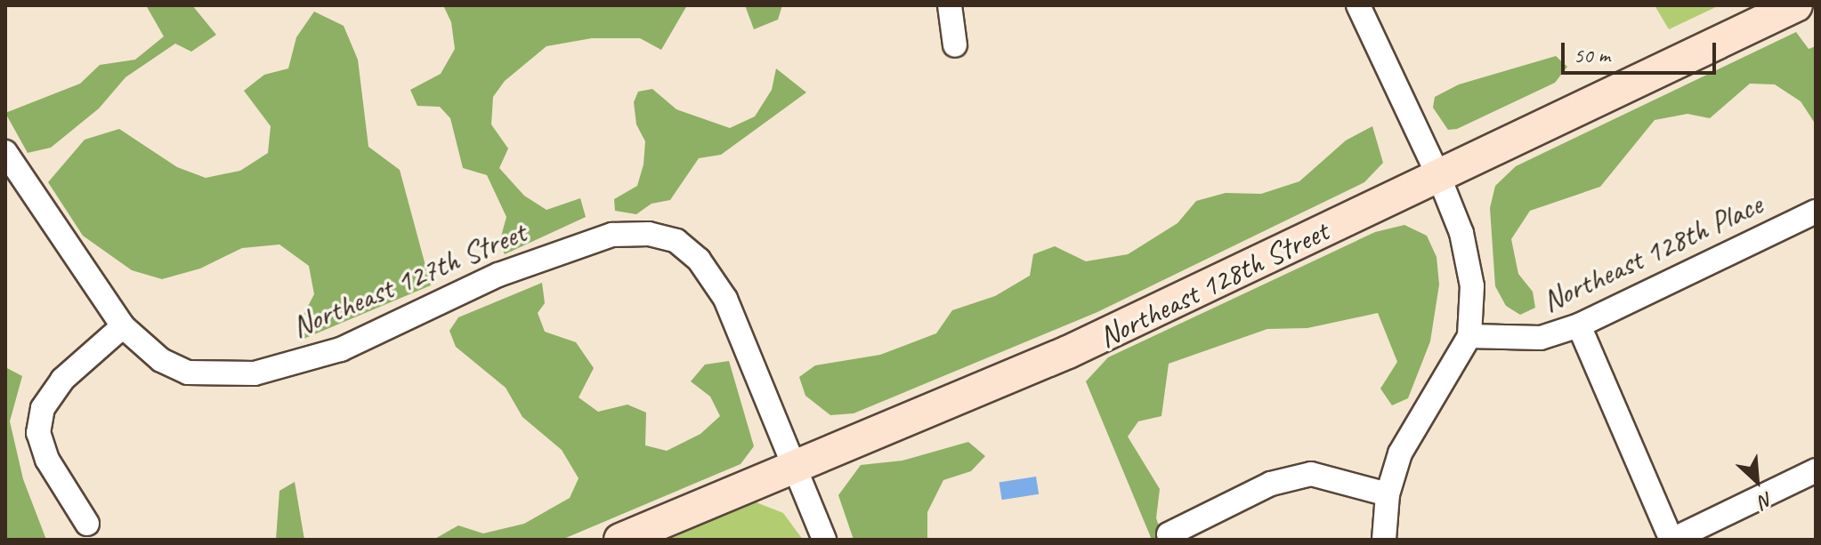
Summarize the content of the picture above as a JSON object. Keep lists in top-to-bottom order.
{
  "streets": {
    "street": ["Northeast 128th Place", "Northeast 127th Street", "Northeast 128th Street"]
  },
  "crossings": [
    ["Northeast 127th Street", "Northeast 128th Street"]
  ],
  "scale_bar": "50 m",
  "north": "bottom right"
}
